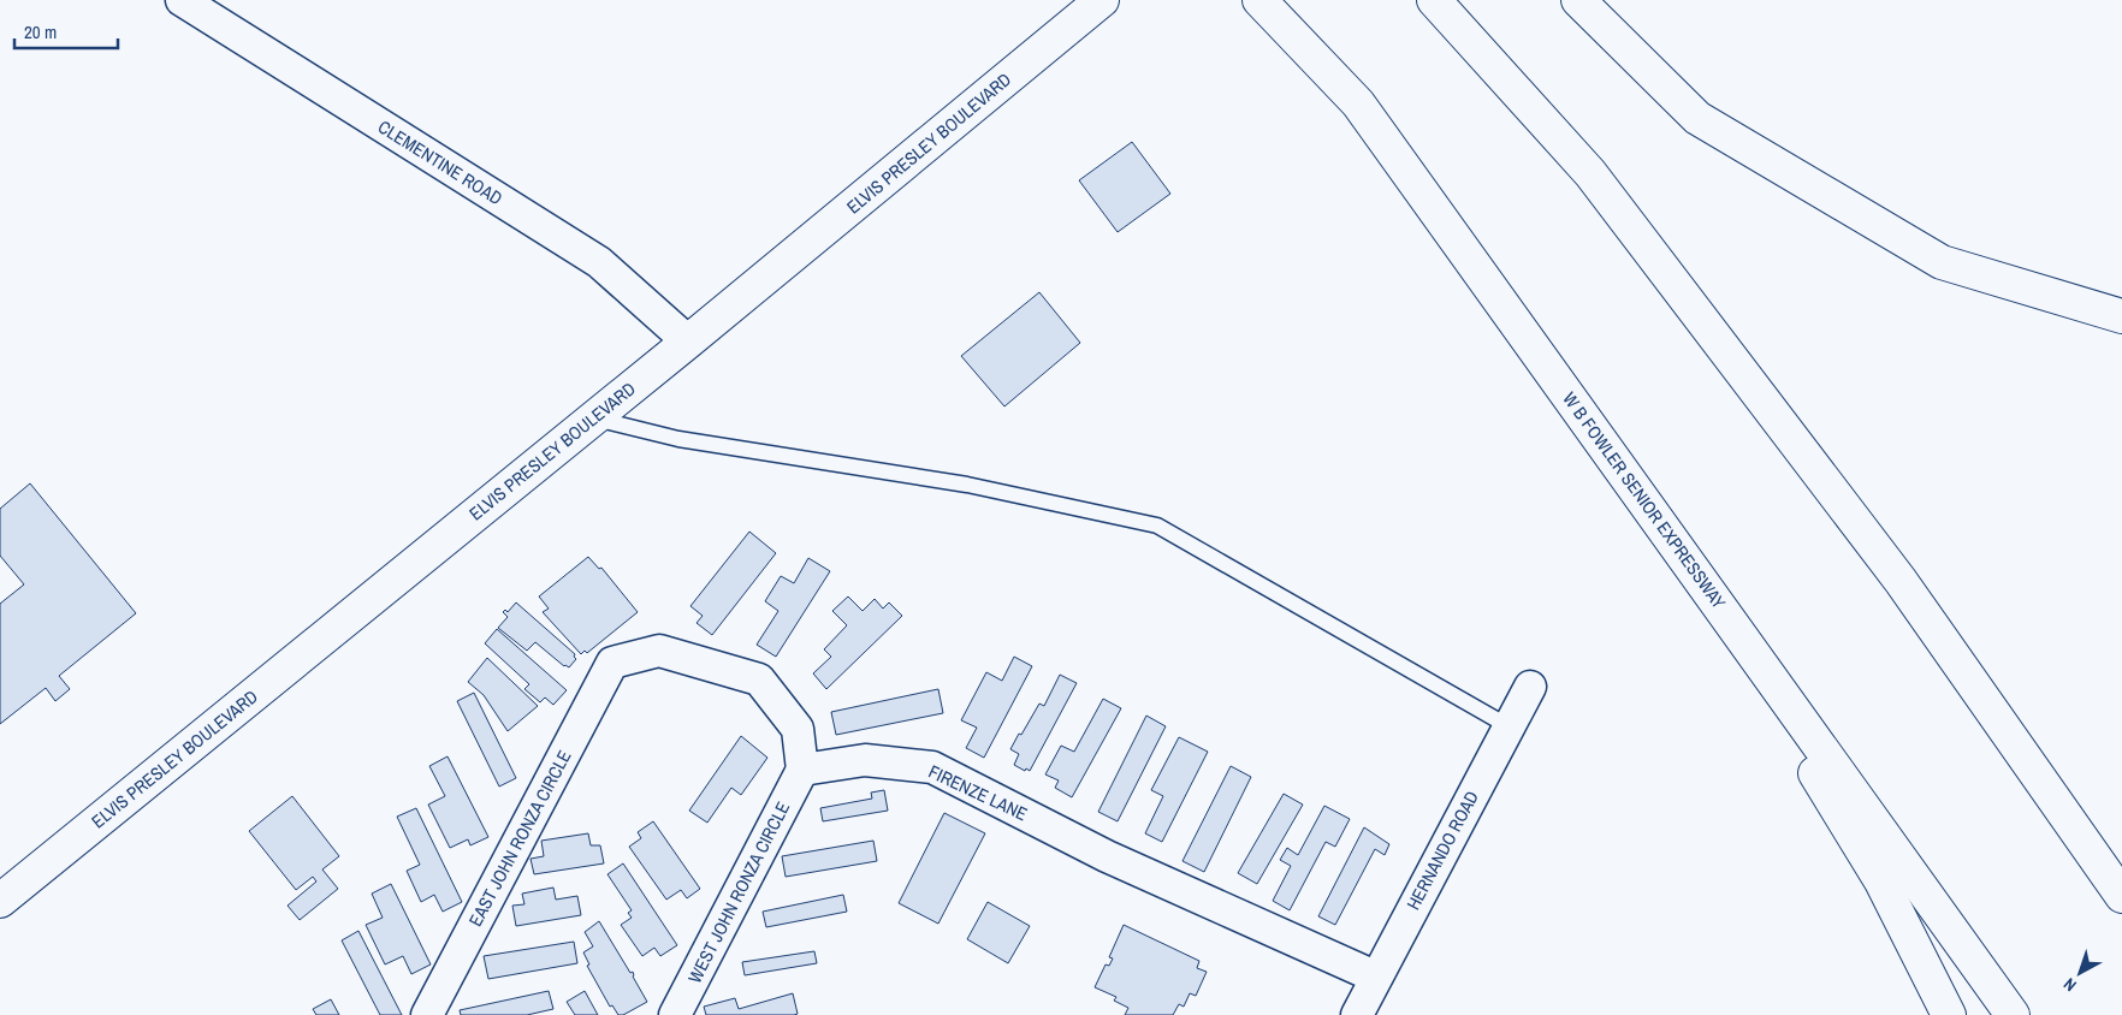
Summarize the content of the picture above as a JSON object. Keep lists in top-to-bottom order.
{
  "streets": {
    "main road": ["ELVIS PRESLEY BOULEVARD", "W B FOWLER SENIOR EXPRESSWAY"],
    "street": [
      "CLEMENTINE ROAD",
      "FIRENZE LANE",
      "EAST JOHN RONZA CIRCLE",
      "HERNANDO ROAD",
      "WEST JOHN RONZA CIRCLE"
    ]
  },
  "crossings": [
    ["ELVIS PRESLEY BOULEVARD", "CLEMENTINE ROAD"],
    ["FIRENZE LANE", "EAST JOHN RONZA CIRCLE"],
    ["FIRENZE LANE", "HERNANDO ROAD"],
    ["FIRENZE LANE", "WEST JOHN RONZA CIRCLE"],
    ["EAST JOHN RONZA CIRCLE", "WEST JOHN RONZA CIRCLE"]
  ],
  "scale_bar": "20 m",
  "north": "bottom left"
}
